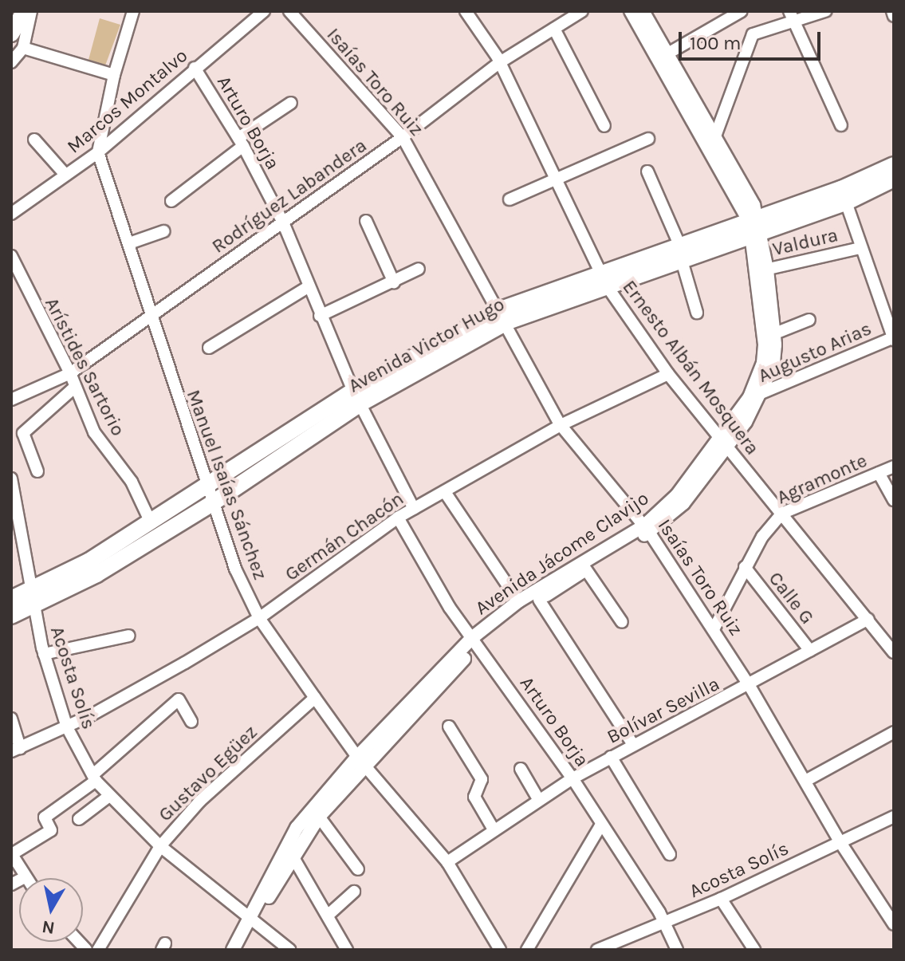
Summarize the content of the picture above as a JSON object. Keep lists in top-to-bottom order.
{
  "streets": {
    "main road": ["Avenida Victor Hugo"],
    "street": [
      "Isaías Toro Ruiz",
      "Marcos Montalvo",
      "Arturo Borja",
      "Rodríguez Labandera",
      "Valdura",
      "Augusto Arias",
      "Arístides Sartorio",
      "Ernesto Albán Mosquera",
      "Agramonte",
      "Manuel Isaías Sánchez",
      "Germán Chacón",
      "Avenida Jácome Clavijo",
      "Calle G",
      "Acosta Solís",
      "Bolívar Sevilla",
      "Gustavo Egüez"
    ]
  },
  "crossings": [
    ["Isaías Toro Ruiz", "Rodríguez Labandera"],
    ["Isaías Toro Ruiz", "Avenida Victor Hugo"],
    ["Isaías Toro Ruiz", "Agramonte"],
    ["Isaías Toro Ruiz", "Germán Chacón"],
    ["Isaías Toro Ruiz", "Avenida Jácome Clavijo"],
    ["Isaías Toro Ruiz", "Acosta Solís"],
    ["Isaías Toro Ruiz", "Bolívar Sevilla"],
    ["Marcos Montalvo", "Arturo Borja"],
    ["Marcos Montalvo", "Manuel Isaías Sánchez"],
    ["Arturo Borja", "Rodríguez Labandera"],
    ["Arturo Borja", "Avenida Victor Hugo"],
    ["Arturo Borja", "Germán Chacón"],
    ["Arturo Borja", "Avenida Jácome Clavijo"],
    ["Arturo Borja", "Acosta Solís"],
    ["Arturo Borja", "Bolívar Sevilla"],
    ["Rodríguez Labandera", "Arístides Sartorio"],
    ["Rodríguez Labandera", "Ernesto Albán Mosquera"],
    ["Rodríguez Labandera", "Manuel Isaías Sánchez"],
    ["Valdura", "Avenida Jácome Clavijo"],
    ["Avenida Victor Hugo", "Arístides Sartorio"],
    ["Avenida Victor Hugo", "Ernesto Albán Mosquera"],
    ["Avenida Victor Hugo", "Manuel Isaías Sánchez"],
    ["Avenida Victor Hugo", "Avenida Jácome Clavijo"],
    ["Avenida Victor Hugo", "Acosta Solís"],
    ["Augusto Arias", "Avenida Jácome Clavijo"],
    ["Ernesto Albán Mosquera", "Agramonte"],
    ["Ernesto Albán Mosquera", "Germán Chacón"],
    ["Ernesto Albán Mosquera", "Avenida Jácome Clavijo"],
    ["Ernesto Albán Mosquera", "Bolívar Sevilla"],
    ["Agramonte", "Calle G"],
    ["Manuel Isaías Sánchez", "Germán Chacón"],
    ["Manuel Isaías Sánchez", "Avenida Jácome Clavijo"],
    ["Manuel Isaías Sánchez", "Bolívar Sevilla"],
    ["Manuel Isaías Sánchez", "Gustavo Egüez"],
    ["Germán Chacón", "Acosta Solís"],
    ["Avenida Jácome Clavijo", "Acosta Solís"],
    ["Calle G", "Bolívar Sevilla"],
    ["Acosta Solís", "Gustavo Egüez"]
  ],
  "scale_bar": "100 m",
  "north": "bottom"
}
